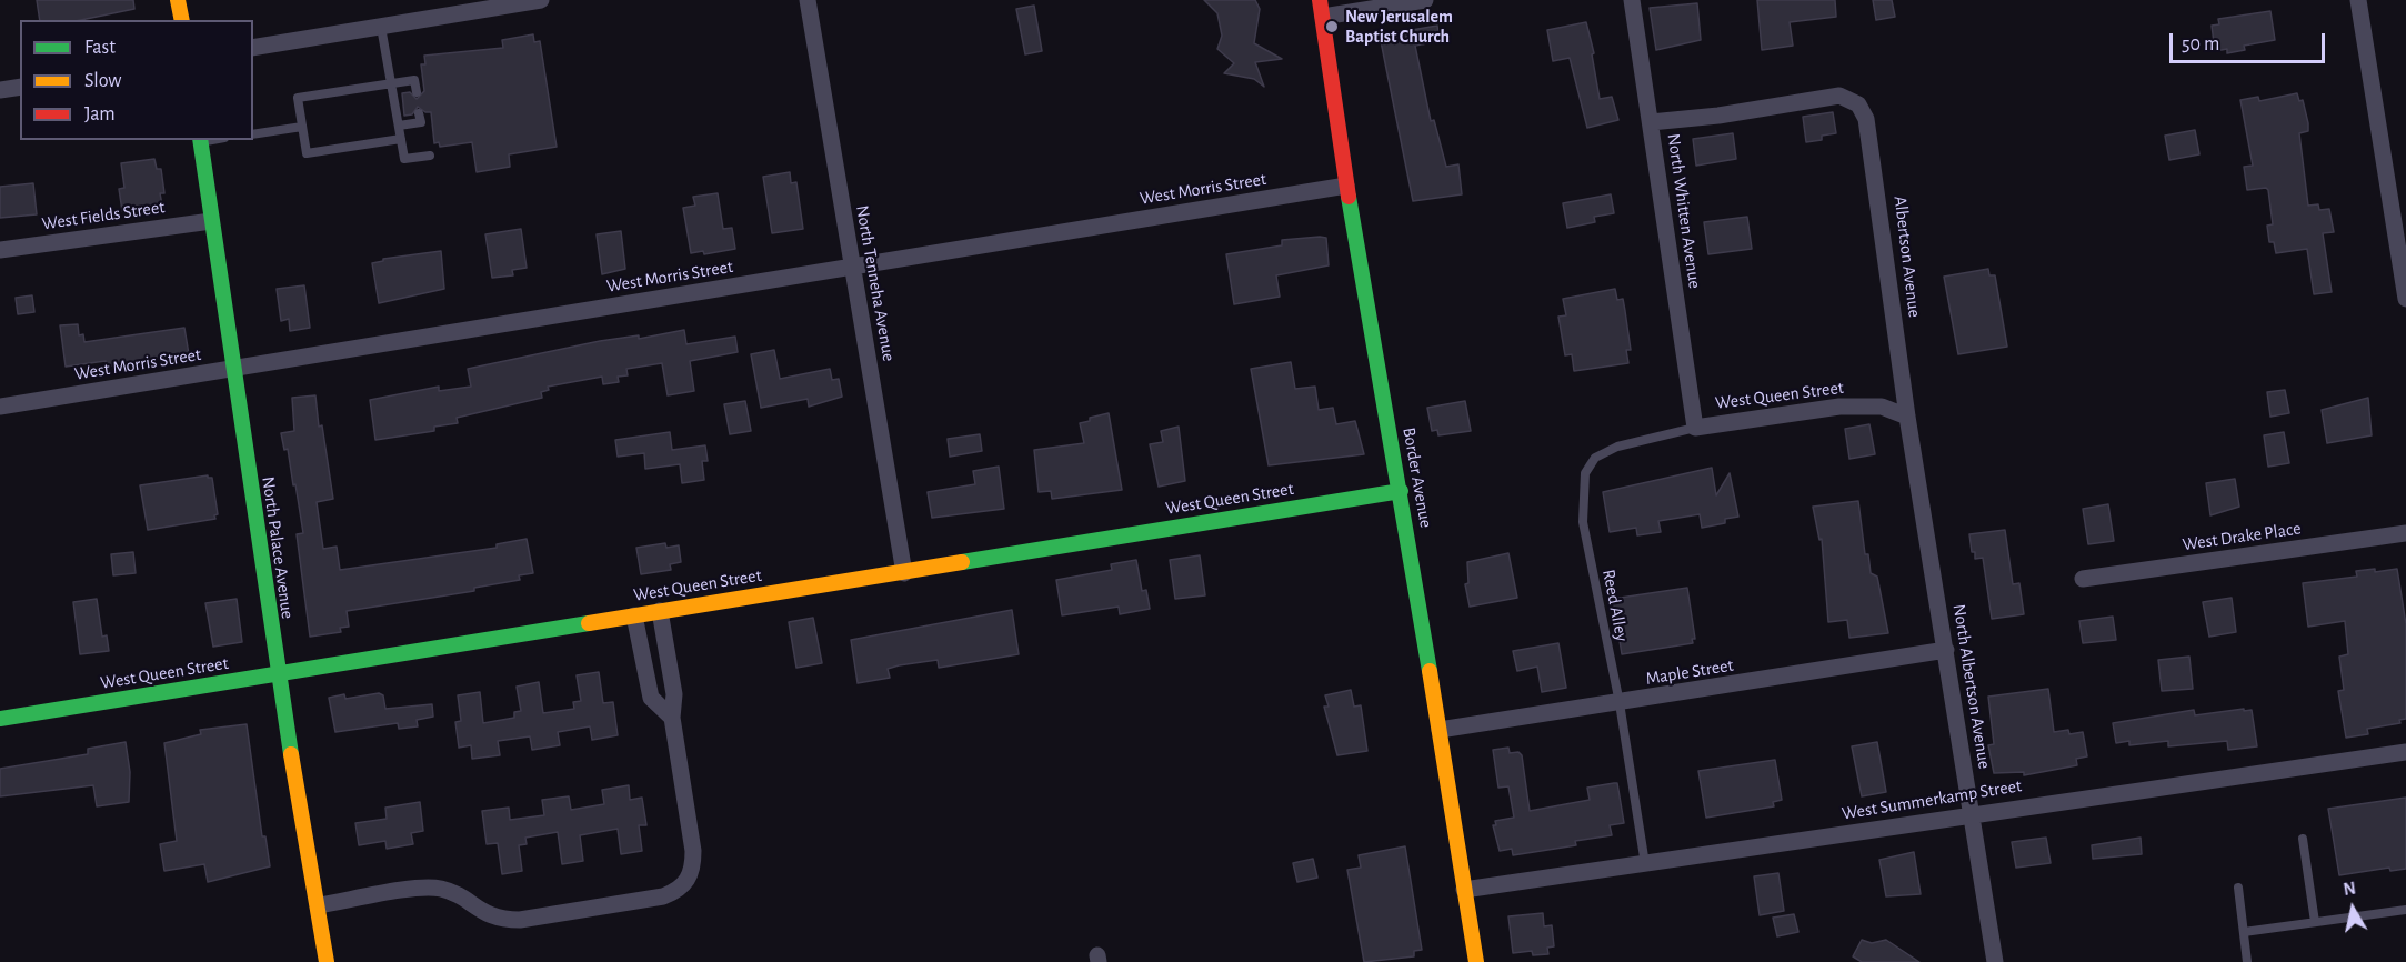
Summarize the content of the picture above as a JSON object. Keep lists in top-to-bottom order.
{
  "streets": {
    "street": [
      "West Morris Street",
      "North Whitten Avenue",
      "West Fields Street",
      "Albertson Avenue",
      "North Tenneha Avenue",
      "West Queen Street",
      "Border Avenue",
      "West Drake Place",
      "North Palace Avenue",
      "Maple Street",
      "North Albertson Avenue",
      "West Summerkamp Street"
    ],
    "lane": ["Reed Alley"]
  },
  "crossings": [
    ["West Morris Street", "North Tenneha Avenue"],
    ["West Morris Street", "Border Avenue"],
    ["West Morris Street", "North Palace Avenue"],
    ["North Whitten Avenue", "Albertson Avenue"],
    ["North Whitten Avenue", "West Queen Street"],
    ["North Whitten Avenue", "Reed Alley"],
    ["West Fields Street", "North Palace Avenue"],
    ["Albertson Avenue", "West Queen Street"],
    ["Albertson Avenue", "North Albertson Avenue"],
    ["North Tenneha Avenue", "West Queen Street"],
    ["West Queen Street", "Border Avenue"],
    ["West Queen Street", "North Palace Avenue"],
    ["West Queen Street", "Reed Alley"],
    ["West Queen Street", "North Albertson Avenue"],
    ["Border Avenue", "Maple Street"],
    ["Border Avenue", "West Summerkamp Street"],
    ["Reed Alley", "Maple Street"],
    ["Reed Alley", "West Summerkamp Street"],
    ["Maple Street", "North Albertson Avenue"],
    ["North Albertson Avenue", "West Summerkamp Street"]
  ],
  "places": ["New Jerusalem Baptist Church"],
  "legend": ["Fast", "Slow", "Jam"],
  "scale_bar": "50 m",
  "north": "top"
}
